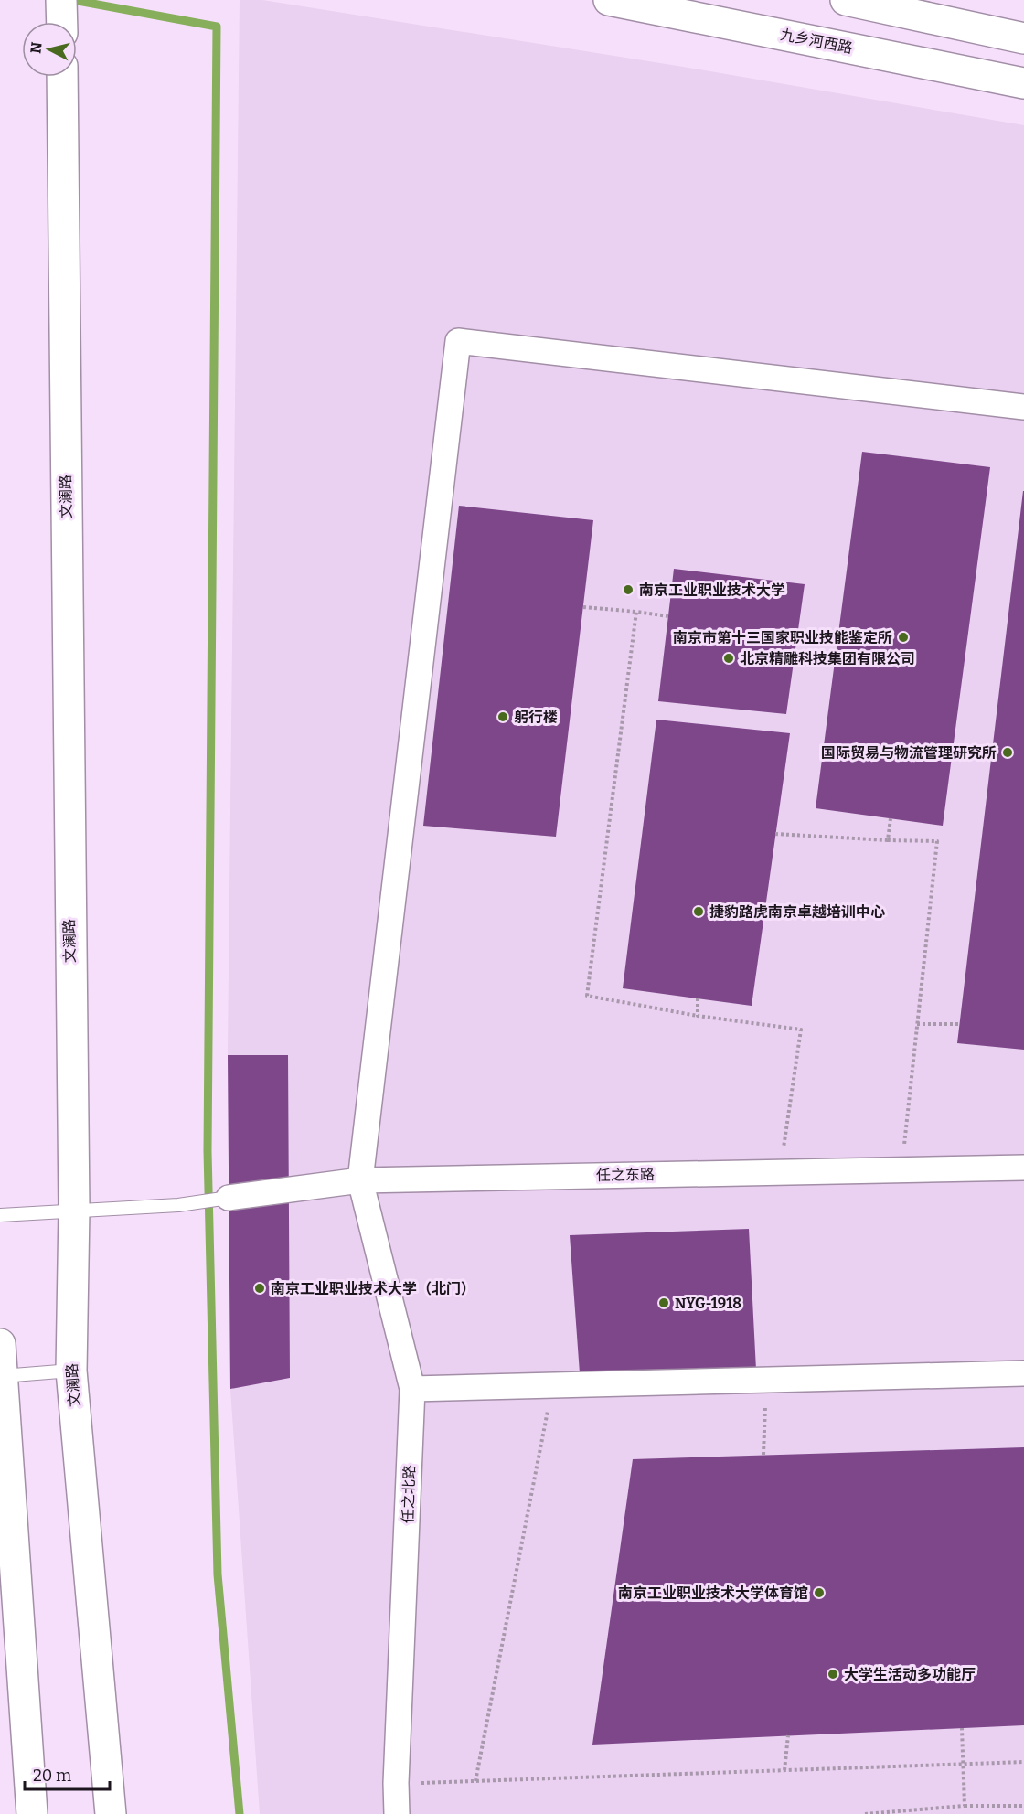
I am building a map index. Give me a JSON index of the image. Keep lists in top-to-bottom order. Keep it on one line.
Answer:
{"streets":{"main road":["九乡河西路","文澜路"],"street":["任之东路","任之北路"]},"crossings":[["任之东路","任之北路"]],"places":["南京工业职业技术大学","南京市第十三国家职业技能鉴定所","北京精雕科技集团有限公司","躬行楼","国际贸易与物流管理研究所","捷豹路虎南京卓越培训中心","南京工业职业技术大学（北门）","NYG-1918","南京工业职业技术大学体育馆","大学生活动多功能厅"],"scale_bar":"20 m","north":"left"}
